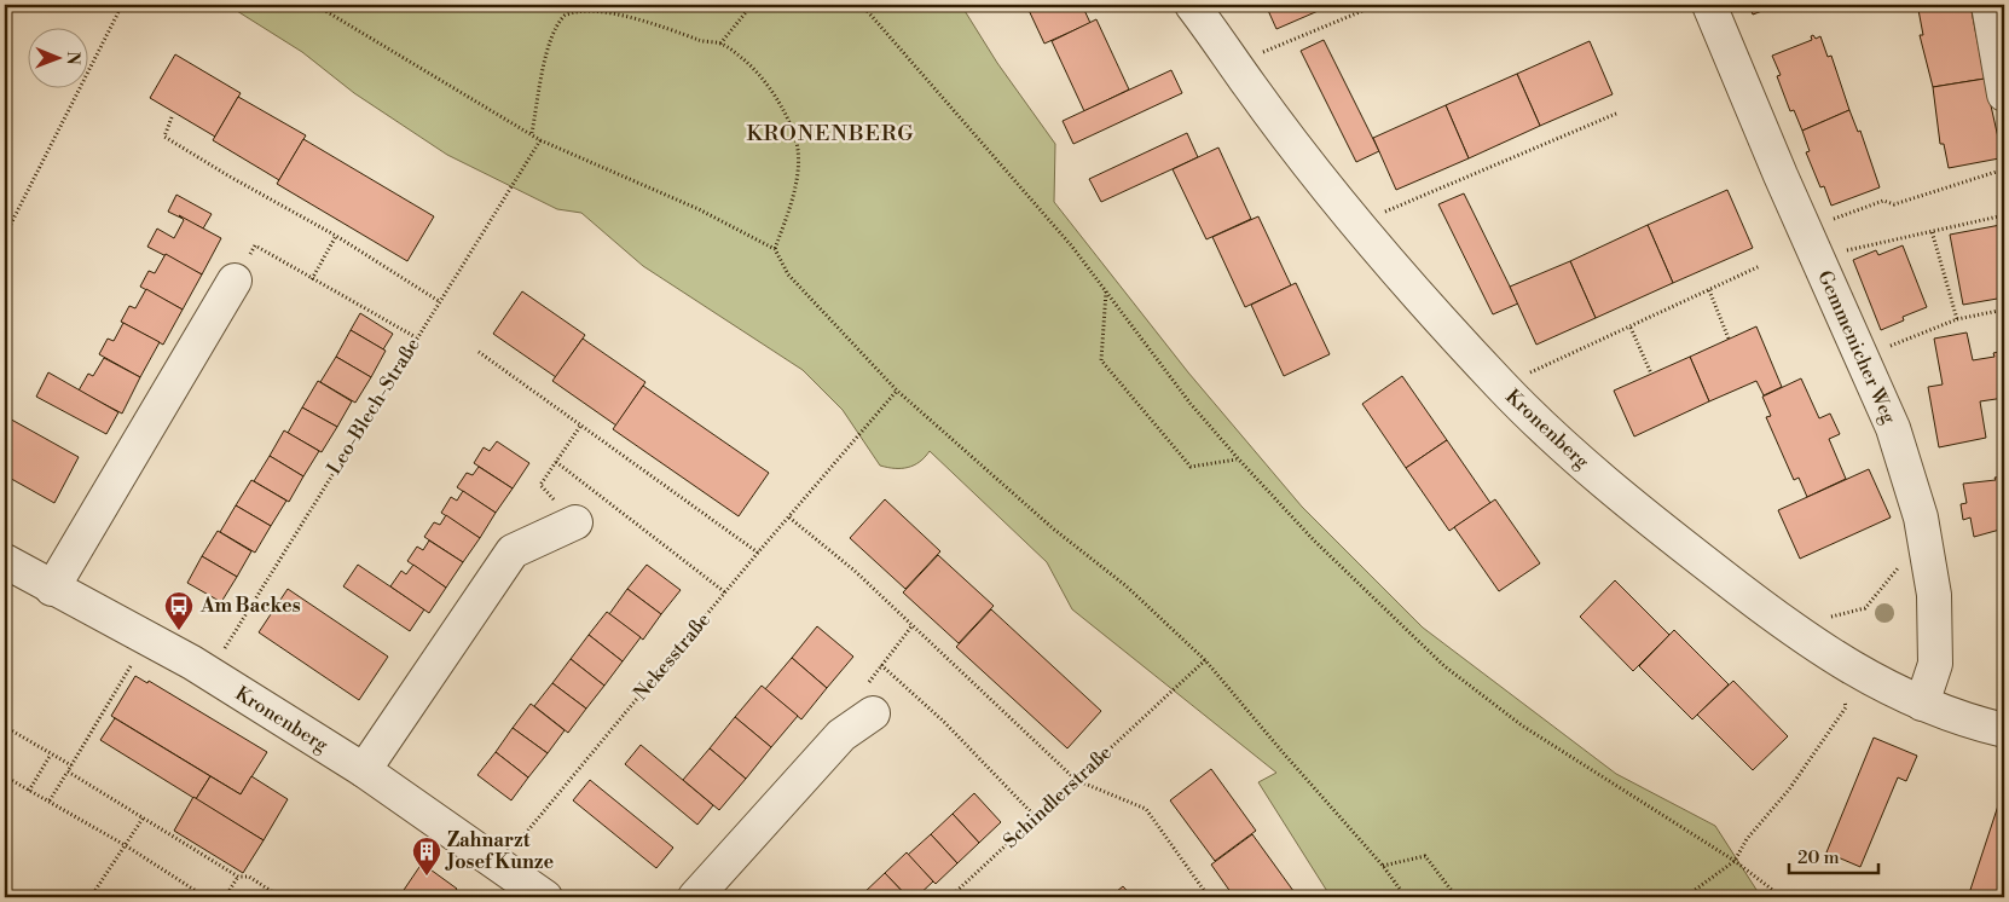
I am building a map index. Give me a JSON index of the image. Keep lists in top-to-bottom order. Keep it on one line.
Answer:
{"streets":{"street":["Gemmenicher Weg","Kronenberg"],"path":["Leo-Blech-Straße","Nekesstraße","Schindlerstraße"]},"crossings":[["Gemmenicher Weg","Kronenberg"],["Leo-Blech-Straße","Kronenberg"],["Kronenberg","Nekesstraße"]],"districts":["KRONENBERG"],"places":{"bus stop":["Am Backes"],"building":["Zahnarzt Josef Kunze"]},"scale_bar":"20 m","north":"right"}
